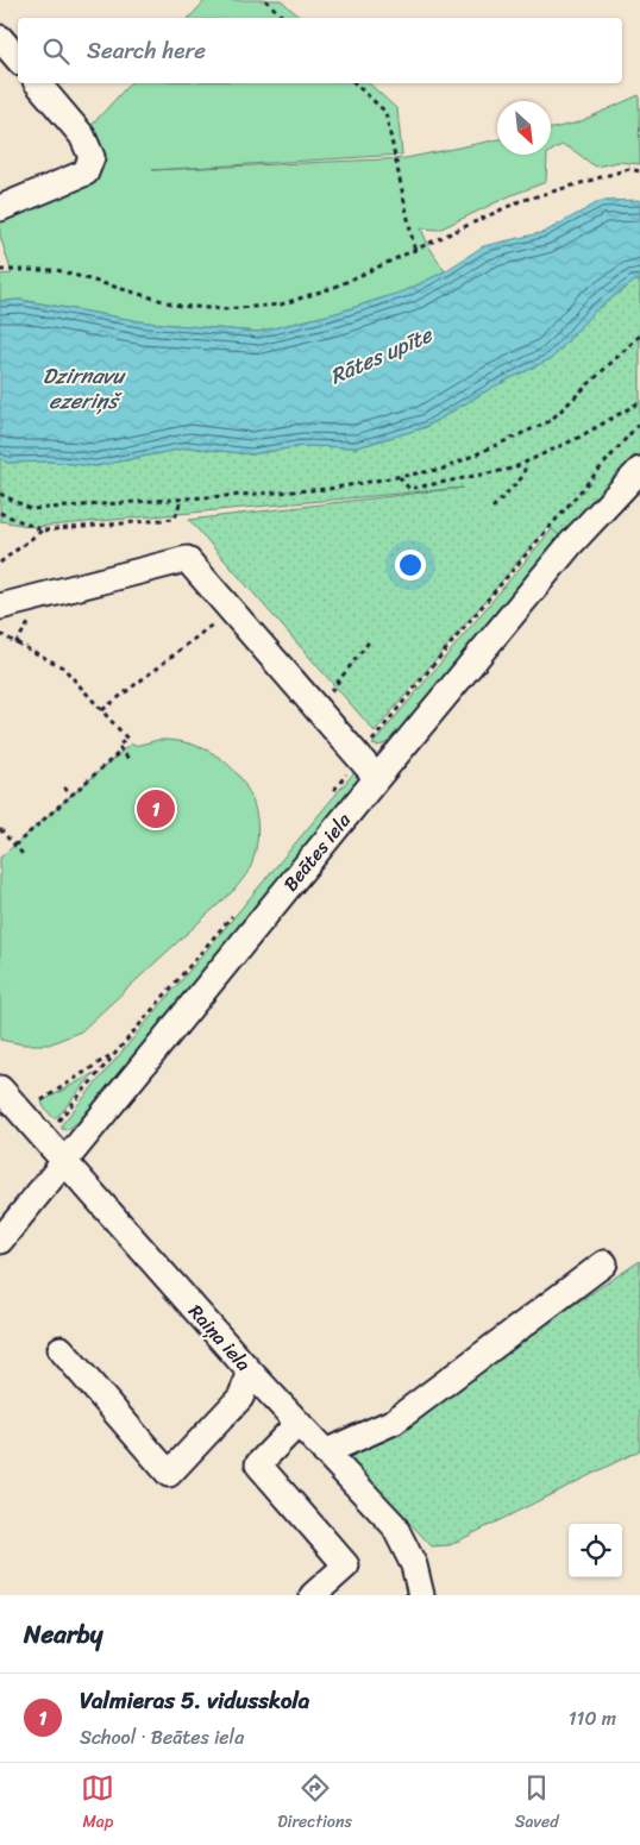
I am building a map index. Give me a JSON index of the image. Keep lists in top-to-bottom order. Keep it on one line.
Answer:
{"streets":{"street":["Beātes iela","Raiņa iela"]},"crossings":[["Beātes iela","Raiņa iela"]],"water":["Rātes upīte","Dzirnavu ezeriņš"],"north":"bottom right","page":{"search":"Search here","pins":"1","heading":"Nearby","list":[{"mark":"1","name":"Valmieras 5. vidusskola","note":"School · Beātes iela","value":"110 m"}],"nav":["Map","Directions","Saved"]}}
